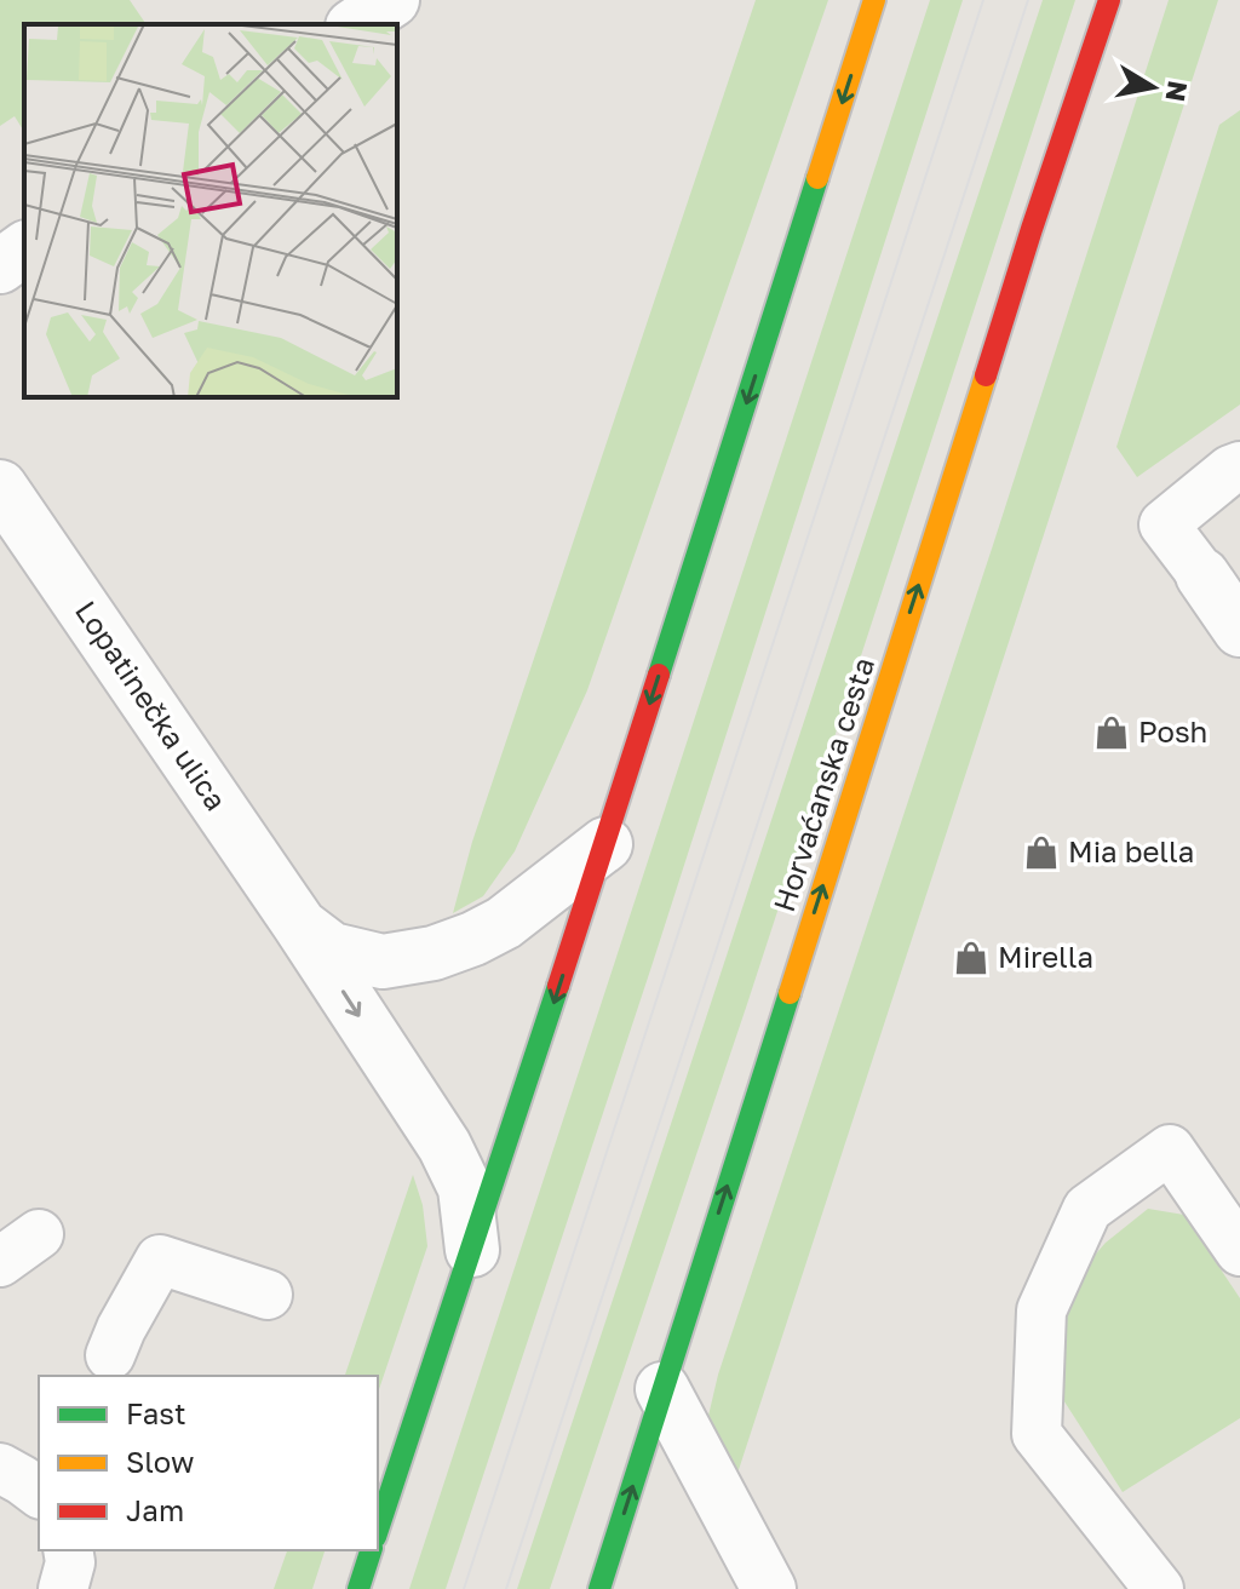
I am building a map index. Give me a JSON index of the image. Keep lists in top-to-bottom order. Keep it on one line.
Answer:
{"streets":{"street":["Lopatinečka ulica","Horvaćanska cesta"]},"one_way":["Horvaćanska cesta"],"places":{"shop":["Posh","Mia bella","Mirella"]},"legend":["Fast","Slow","Jam"],"north":"right"}
